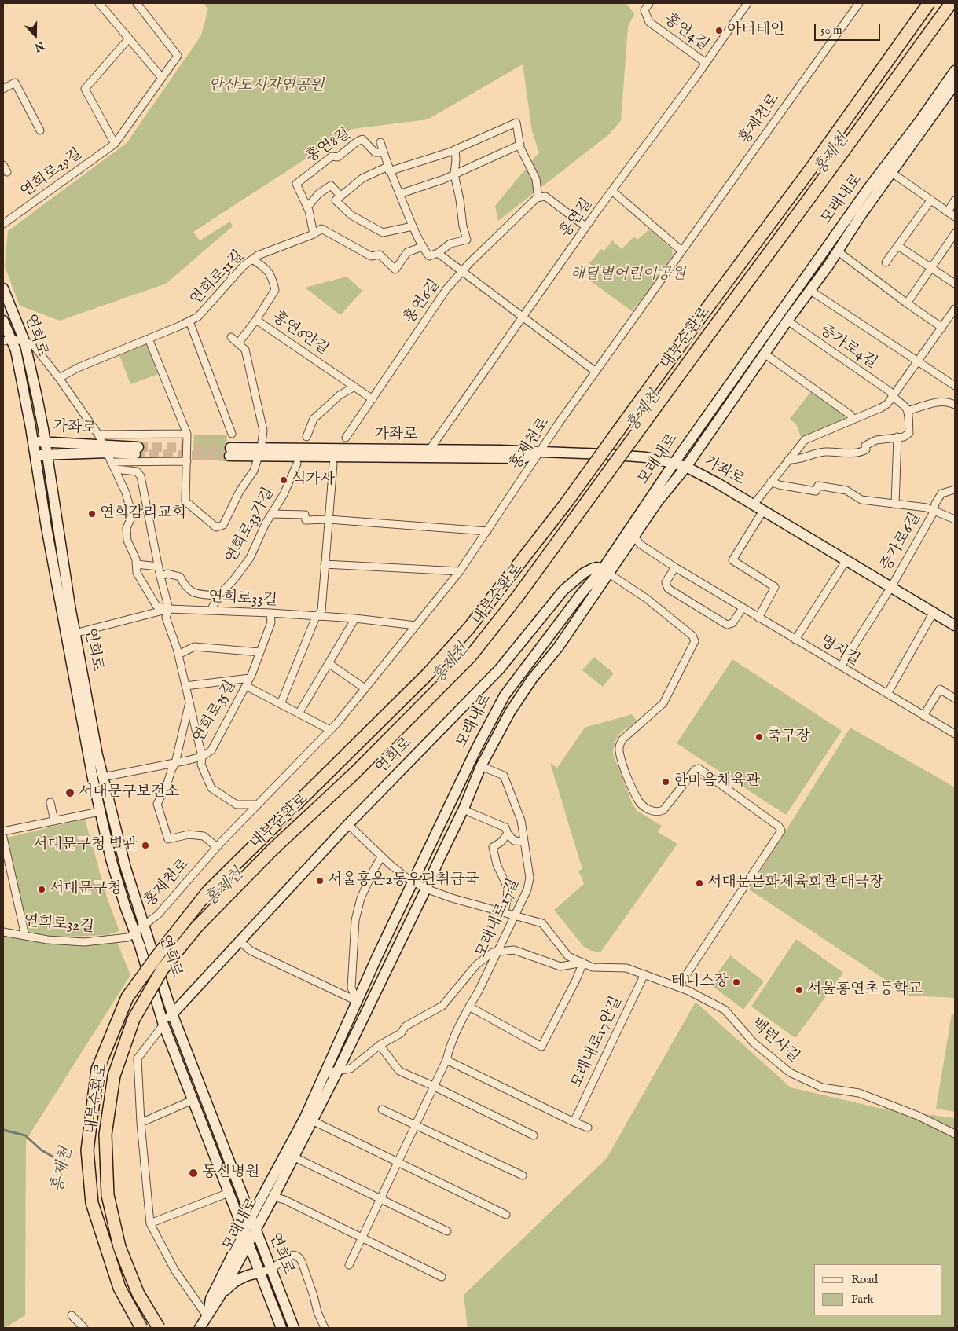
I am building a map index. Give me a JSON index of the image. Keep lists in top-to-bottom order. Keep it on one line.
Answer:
{"streets":{"highway":["내부순환로"],"main road":["모래내로","연희로","가좌로"],"street":["홍연4길","홍제천로","홍연8길","연희로29길","홍연길","연희로31길","홍연6길","홍연6안길","증가로4길","연희로33가길","증가로6길","연희로33길","명지길","연희로35길","모래내로17길","연희로32길","백련사길","모래내로17안길"]},"crossings":[["홍연4길","홍연길"],["홍제천로","연희로"],["홍제천로","가좌로"],["홍제천로","연희로33길"],["홍제천로","연희로35길"],["홍제천로","연희로32길"],["모래내로","연희로"],["모래내로","증가로4길"],["모래내로","가좌로"],["모래내로","명지길"],["모래내로","모래내로17길"],["모래내로","백련사길"],["홍연길","가좌로"],["연희로31길","홍연6안길"],["홍연6길","홍연6안길"],["연희로","가좌로"],["연희로","연희로33길"],["연희로","연희로35길"],["연희로","연희로32길"],["가좌로","증가로6길"],["가좌로","연희로33길"],["연희로33가길","연희로33길"],["연희로33길","연희로35길"],["모래내로17길","백련사길"],["백련사길","모래내로17안길"]],"water":["홍제천"],"parks":["안산도시자연공원","해달별어린이공원"],"places":["아터테인","석가사","연희감리교회","축구장","한마음체육관","서대문구보건소","서대문구청 별관","서울홍은2동우편취급국","서대문문화체육회관 대극장","서대문구청","테니스장","서울홍연초등학교","동신병원"],"legend":["Road","Park"],"scale_bar":"50 m","north":"bottom"}
